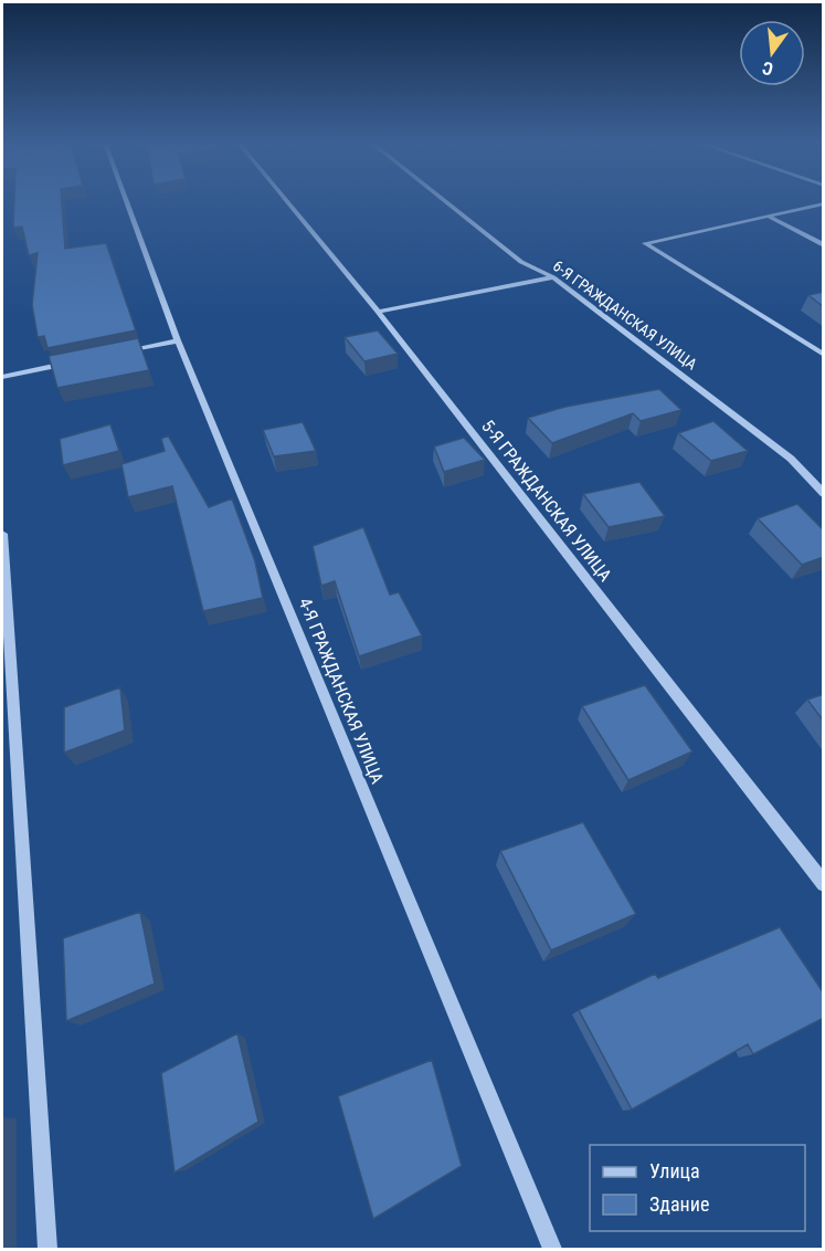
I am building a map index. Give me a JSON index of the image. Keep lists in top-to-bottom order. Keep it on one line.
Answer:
{"streets":{"street":["6-Я ГРАЖДАНСКАЯ УЛИЦА","5-Я ГРАЖДАНСКАЯ УЛИЦА","4-Я ГРАЖДАНСКАЯ УЛИЦА"]},"legend":["Улица","Здание"],"north":"bottom"}
